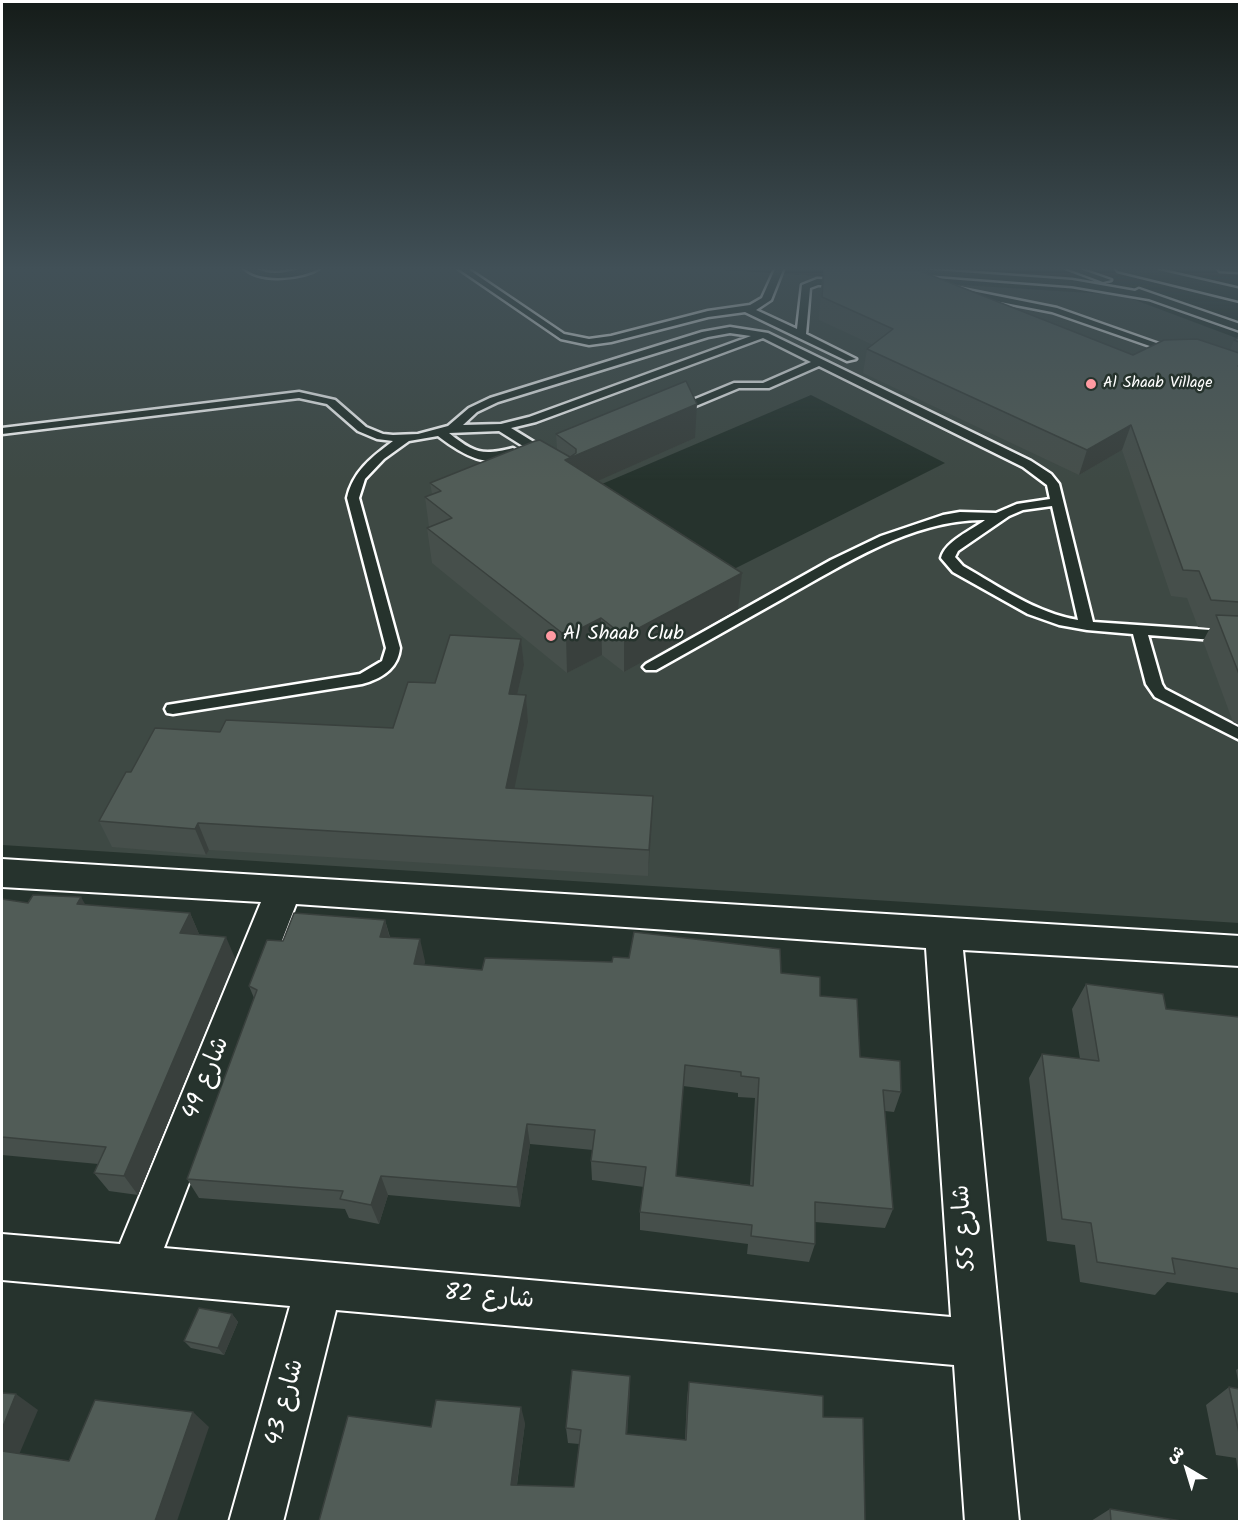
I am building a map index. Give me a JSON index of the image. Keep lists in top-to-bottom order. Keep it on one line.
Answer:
{"streets":{"street":["شارع 49","شارع 55","شارع 82","شارع 43"]},"crossings":[["شارع 49","شارع 82"],["شارع 55","شارع 82"],["شارع 82","شارع 43"]],"places":["Al Shaab Village","Al Shaab Club"],"north":"top left"}
